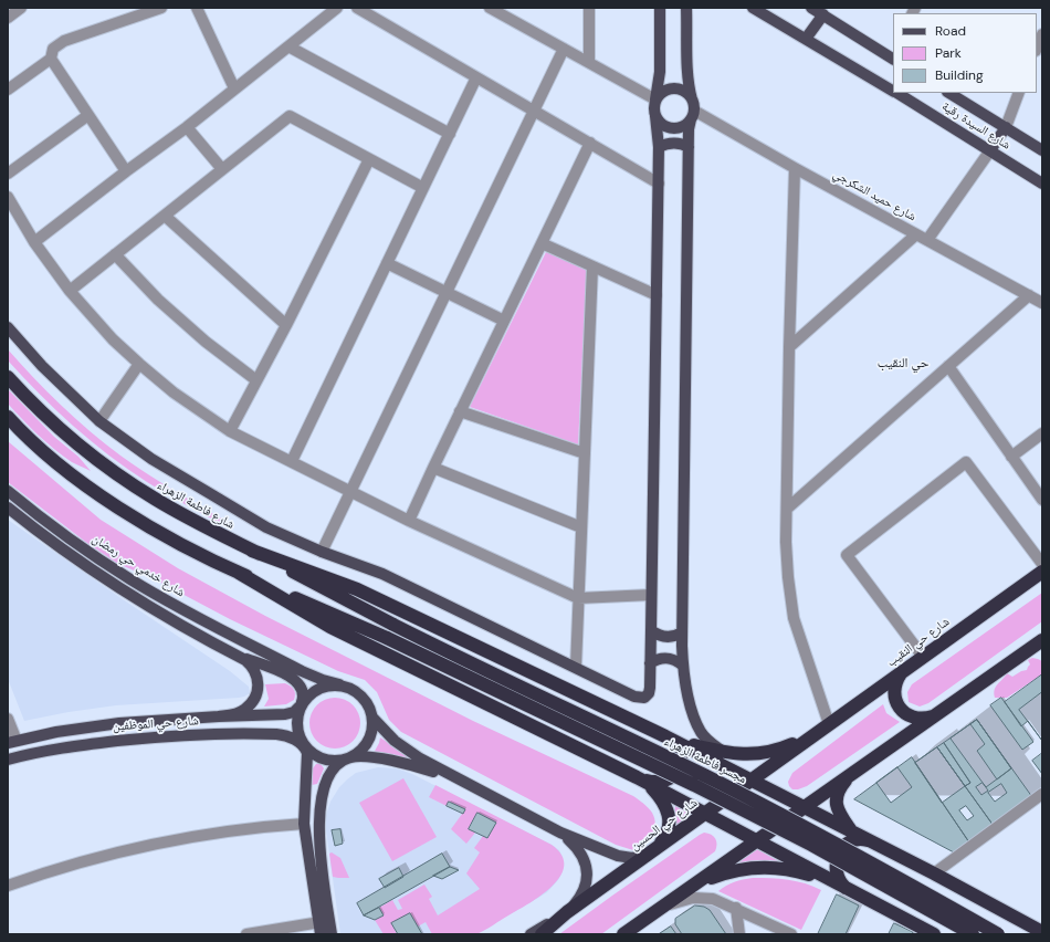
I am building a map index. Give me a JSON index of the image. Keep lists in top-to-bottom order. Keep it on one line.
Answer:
{"streets":{"highway":["شارع فاطمة الزهراء","شارع حي النقيب","مجسر فاطمة الزهراء","شارع حي الحسين"],"main road":["شارع السيدة رقية","شارع خدمي حي رمضان","شارع حي الموظفين"],"street":["شارع حميد الشكرجي"]},"crossings":[["شارع فاطمة الزهراء","مجسر فاطمة الزهراء"],["شارع خدمي حي رمضان","شارع حي الموظفين"],["شارع حي النقيب","شارع حي الحسين"]],"districts":["حي النقيب"],"legend":["Road","Park","Building"]}
